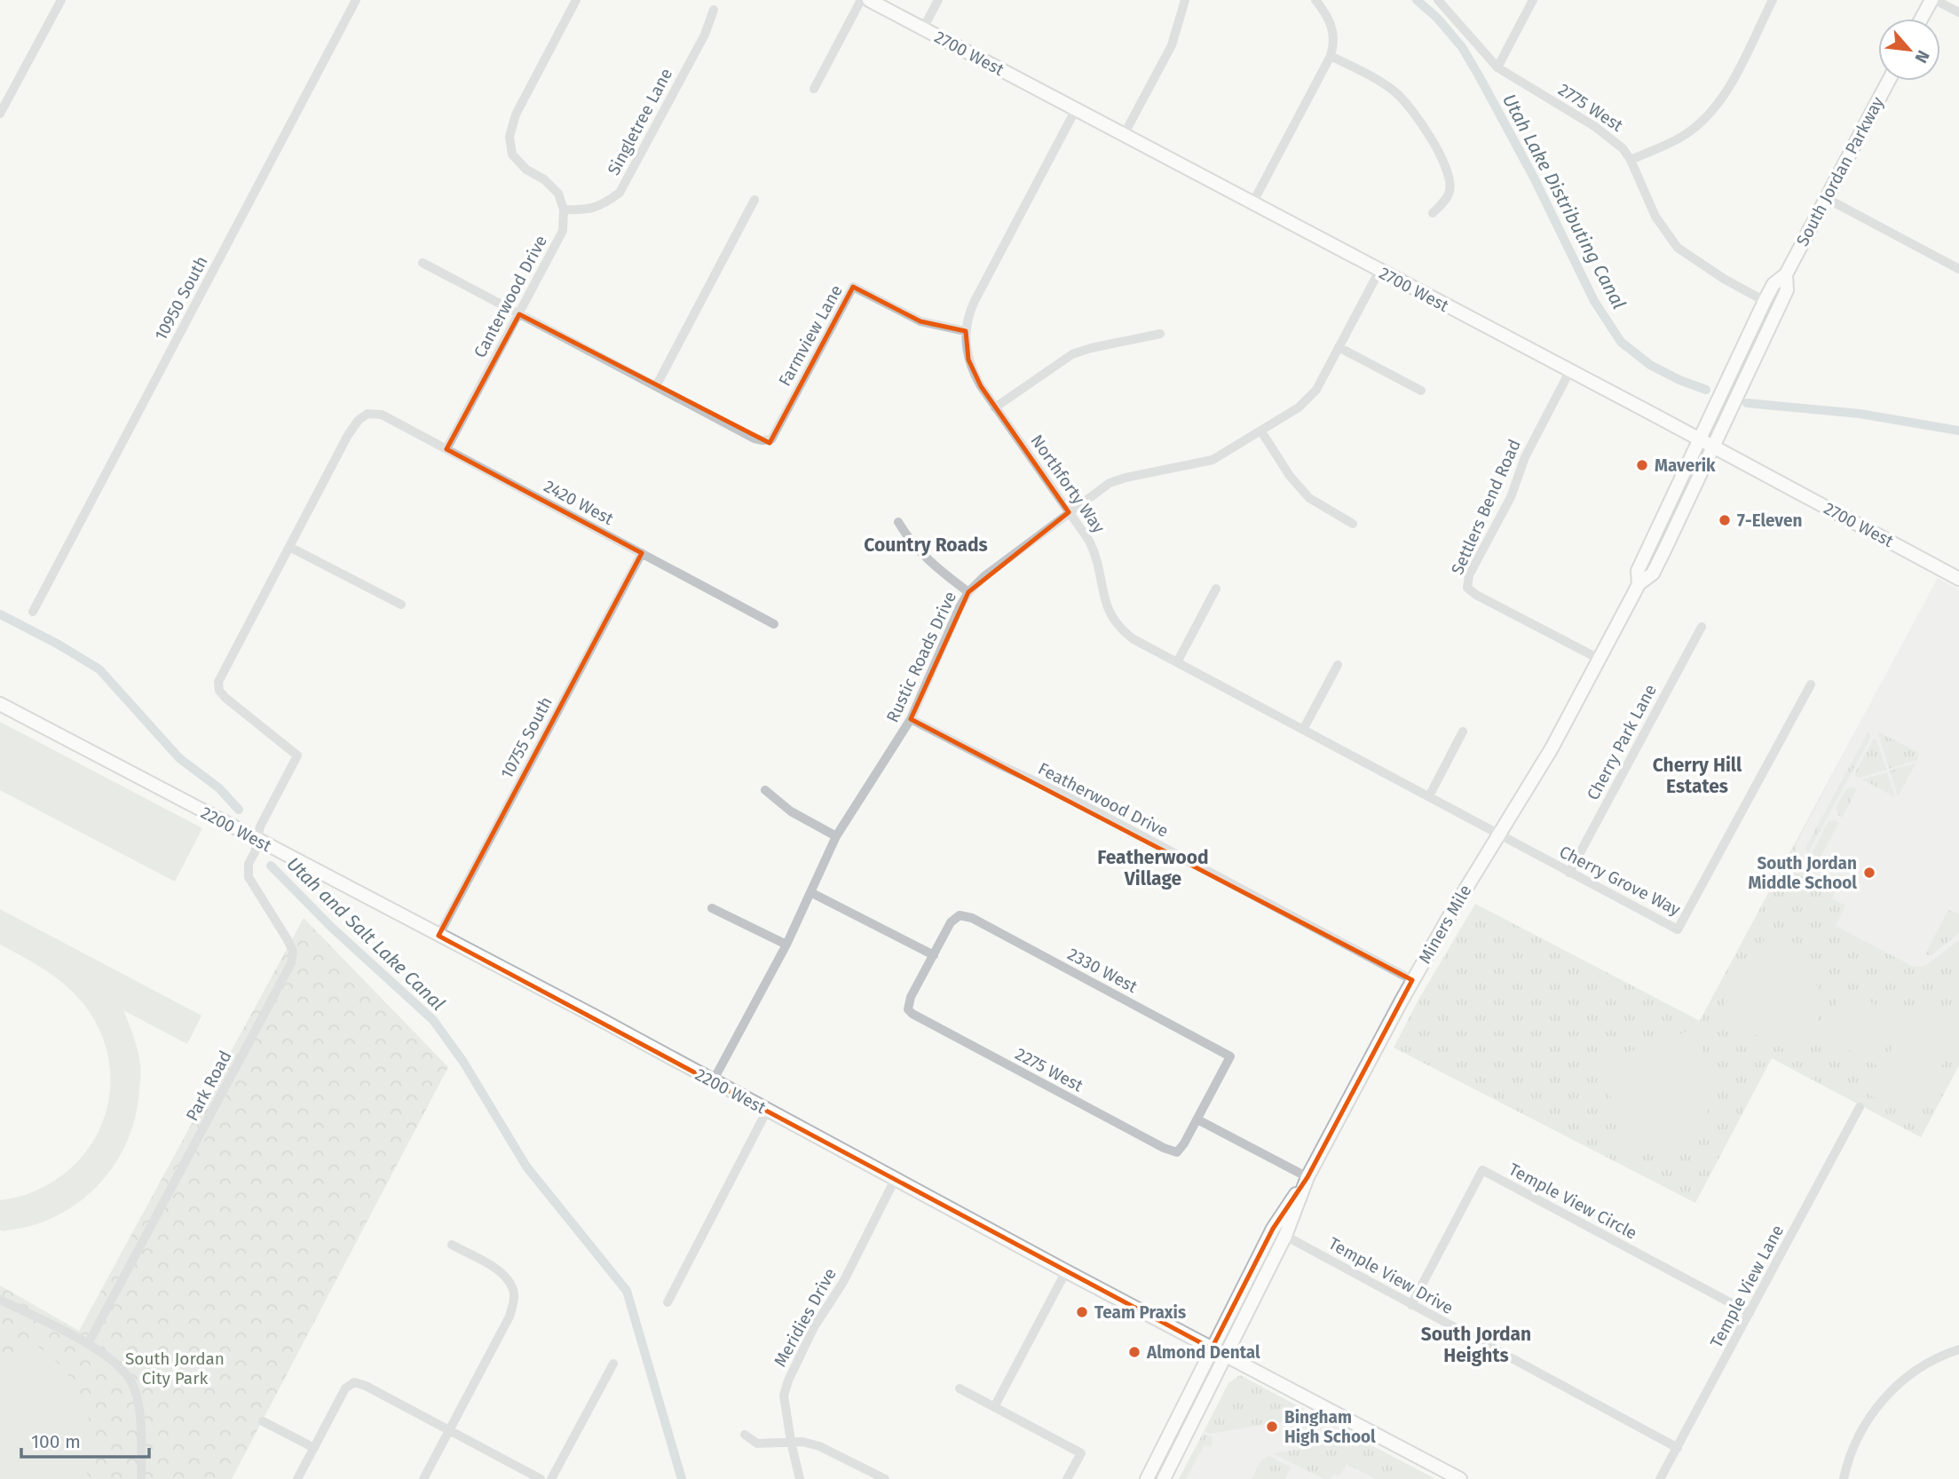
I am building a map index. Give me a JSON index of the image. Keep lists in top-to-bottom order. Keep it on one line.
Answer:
{"streets":{"main road":["2700 West","South Jordan Parkway","2200 West","Miners Mile"],"street":["2775 West","Singletree Lane","Canterwood Drive","10950 South","Farmview Lane","Northforty Way","2420 West","Settlers Bend Road","Rustic Roads Drive","10755 South","Cherry Park Lane","Featherwood Drive","Cherry Grove Way","2330 West","2275 West","Park Road","Temple View Circle","Temple View Drive","Temple View Lane","Meridies Drive"]},"crossings":[["2700 West","South Jordan Parkway"],["2700 West","Northforty Way"],["2700 West","Settlers Bend Road"],["2700 West","Rustic Roads Drive"],["2775 West","South Jordan Parkway"],["Singletree Lane","Canterwood Drive"],["South Jordan Parkway","Miners Mile"],["Canterwood Drive","2420 West"],["Farmview Lane","Northforty Way"],["Northforty Way","Rustic Roads Drive"],["Northforty Way","Cherry Grove Way"],["Northforty Way","Miners Mile"],["2420 West","10755 South"],["Settlers Bend Road","Miners Mile"],["Rustic Roads Drive","Featherwood Drive"],["Rustic Roads Drive","2200 West"],["10755 South","2200 West"],["Cherry Park Lane","Cherry Grove Way"],["Featherwood Drive","Miners Mile"],["2200 West","Miners Mile"],["2200 West","Park Road"],["2200 West","Meridies Drive"],["Cherry Grove Way","Miners Mile"],["Miners Mile","Temple View Drive"],["2330 West","2275 West"],["Temple View Circle","Temple View Drive"],["Temple View Circle","Temple View Lane"],["Temple View Drive","Temple View Lane"]],"districts":["Country Roads","Cherry Hill Estates","Featherwood Village","South Jordan Heights"],"water":["Utah Lake Distributing Canal","Utah and Salt Lake Canal"],"parks":["South Jordan City Park"],"places":["Maverik","7-Eleven","South Jordan Middle School","Team Praxis","Almond Dental","Bingham High School"],"scale_bar":"100 m","north":"bottom right"}
